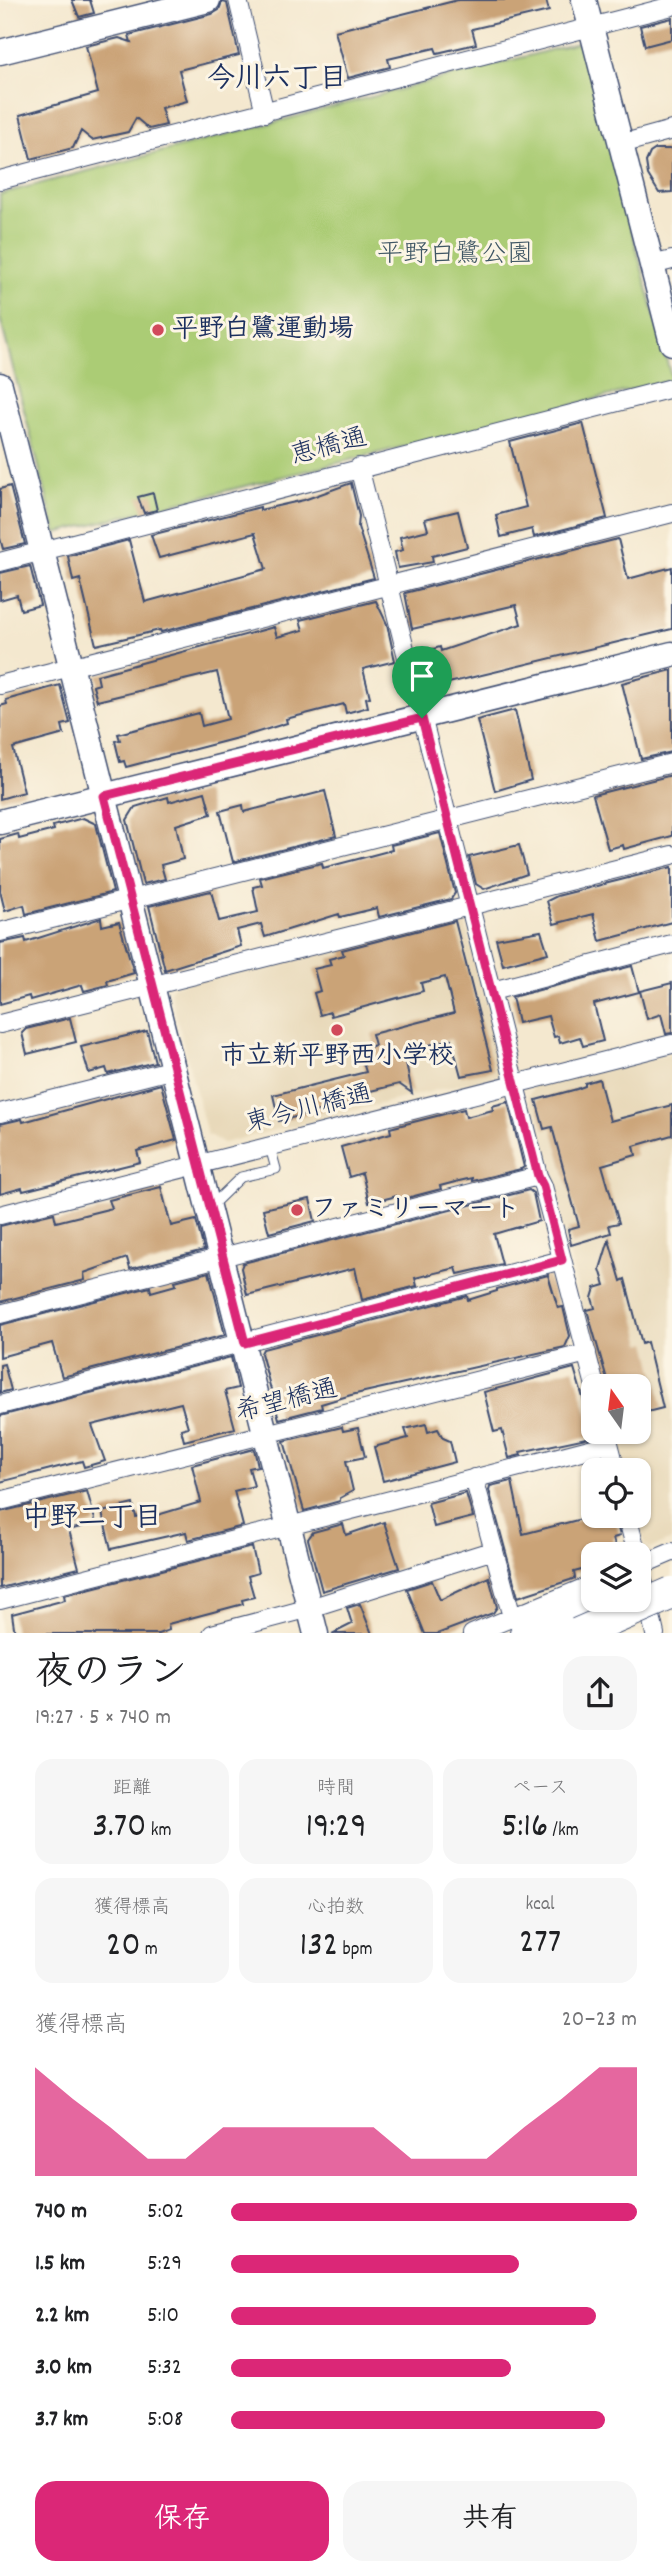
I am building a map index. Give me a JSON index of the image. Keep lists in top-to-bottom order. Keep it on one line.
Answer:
{"streets":{"street":["恵橋通","東今川橋通","希望橋通"]},"districts":["今川六丁目","中野二丁目"],"parks":["平野白鷺公園"],"places":["平野白鷺運動場","市立新平野西小学校","ファミリーマート"],"north":"top","page":{"heading":["夜のラン","19:27 · 5 × 740 m"],"stats":[["距離","3.70 km"],["時間","19:29"],["ペース","5:16 /km"],["獲得標高","20 m"],["心拍数","132 bpm"],["kcal","277"]],"chart":["獲得標高","20–23 m"],"list":[{"name":"740 m","note":"5:02"},{"name":"1.5 km","note":"5:29"},{"name":"2.2 km","note":"5:10"},{"name":"3.0 km","note":"5:32"},{"name":"3.7 km","note":"5:08"}],"buttons":["保存","共有"]}}
